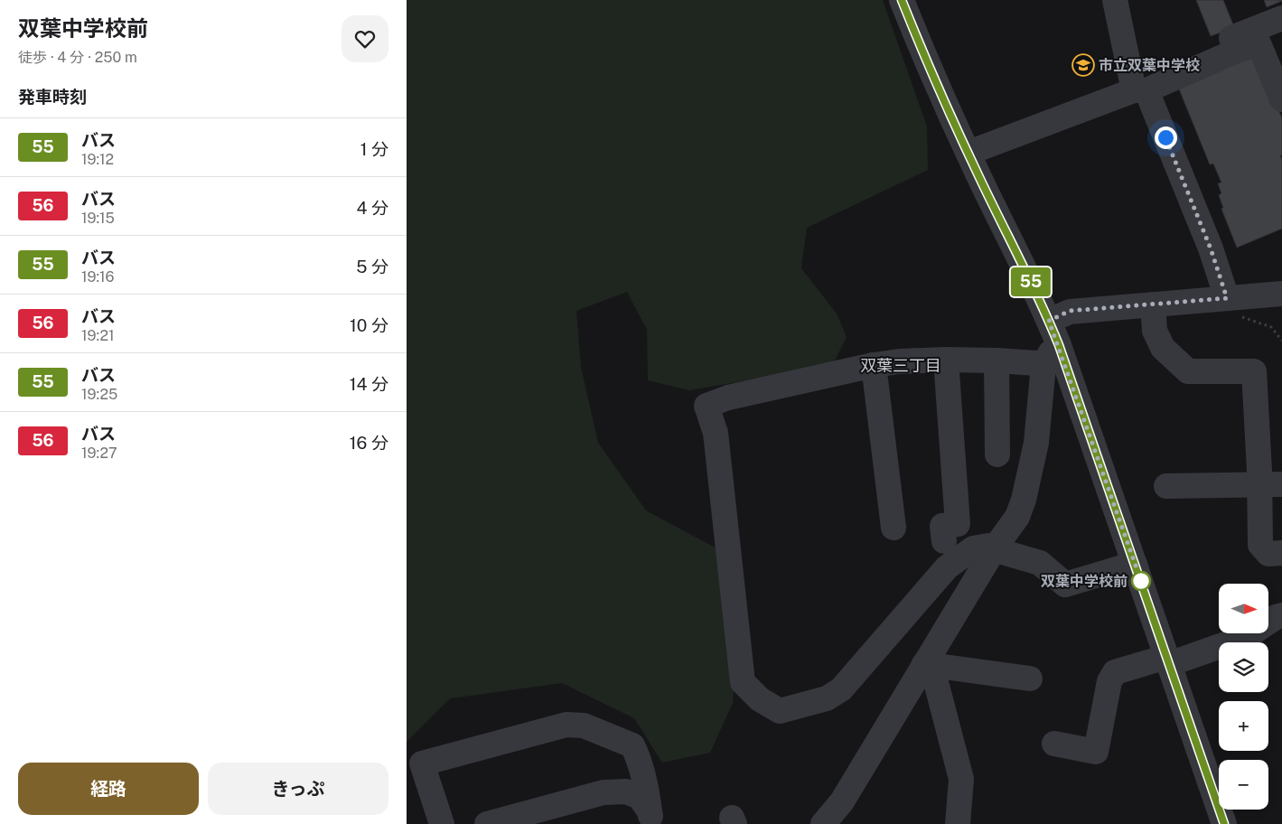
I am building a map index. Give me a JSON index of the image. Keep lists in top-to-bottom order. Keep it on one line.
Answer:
{"districts":["双葉三丁目"],"places":{"school or university":["市立双葉中学校"],"other":["双葉中学校前"]},"lines":["bus line 55"],"north":"right","page":{"heading":[["双葉中学校前","徒歩 · 4 分 · 250 m"],"発車時刻"],"on_map":"55","list":[{"mark":"55","name":"バス","note":"19:12","value":"1 分"},{"mark":"56","name":"バス","note":"19:15","value":"4 分"},{"mark":"55","name":"バス","note":"19:16","value":"5 分"},{"mark":"56","name":"バス","note":"19:21","value":"10 分"},{"mark":"55","name":"バス","note":"19:25","value":"14 分"},{"mark":"56","name":"バス","note":"19:27","value":"16 分"}],"map_buttons":["+","−"],"buttons":["経路","きっぷ"]}}
